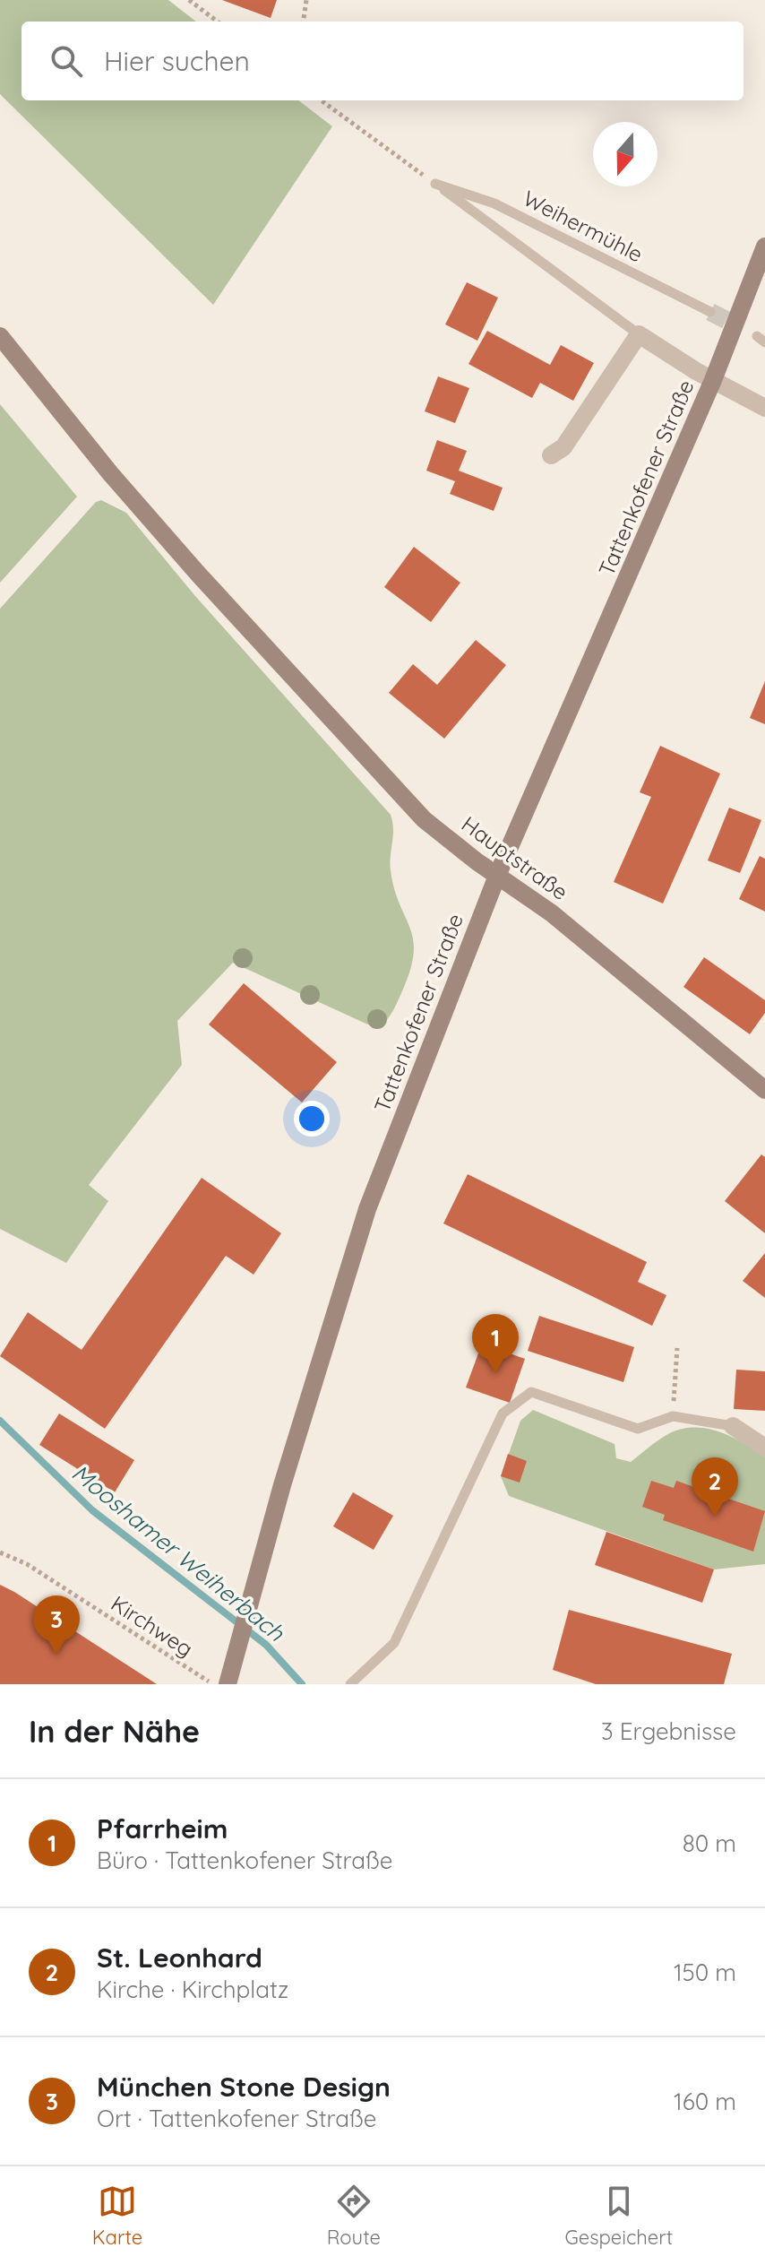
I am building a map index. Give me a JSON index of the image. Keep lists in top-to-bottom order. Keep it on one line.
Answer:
{"streets":{"main road":["Tattenkofener Straße","Hauptstraße"],"lane":["Weihermühle"],"path":["Kirchweg"]},"crossings":[["Weihermühle","Tattenkofener Straße"],["Tattenkofener Straße","Hauptstraße"]],"water":["Mooshamer Weiherbach"],"north":"bottom","page":{"search":"Hier suchen","pins":["1","2","3"],"heading":["In der Nähe","3 Ergebnisse"],"list":[{"mark":"1","name":"Pfarrheim","note":"Büro · Tattenkofener Straße","value":"80 m"},{"mark":"2","name":"St. Leonhard","note":"Kirche · Kirchplatz","value":"150 m"},{"mark":"3","name":"München Stone Design","note":"Ort · Tattenkofener Straße","value":"160 m"}],"nav":["Karte","Route","Gespeichert"]}}
